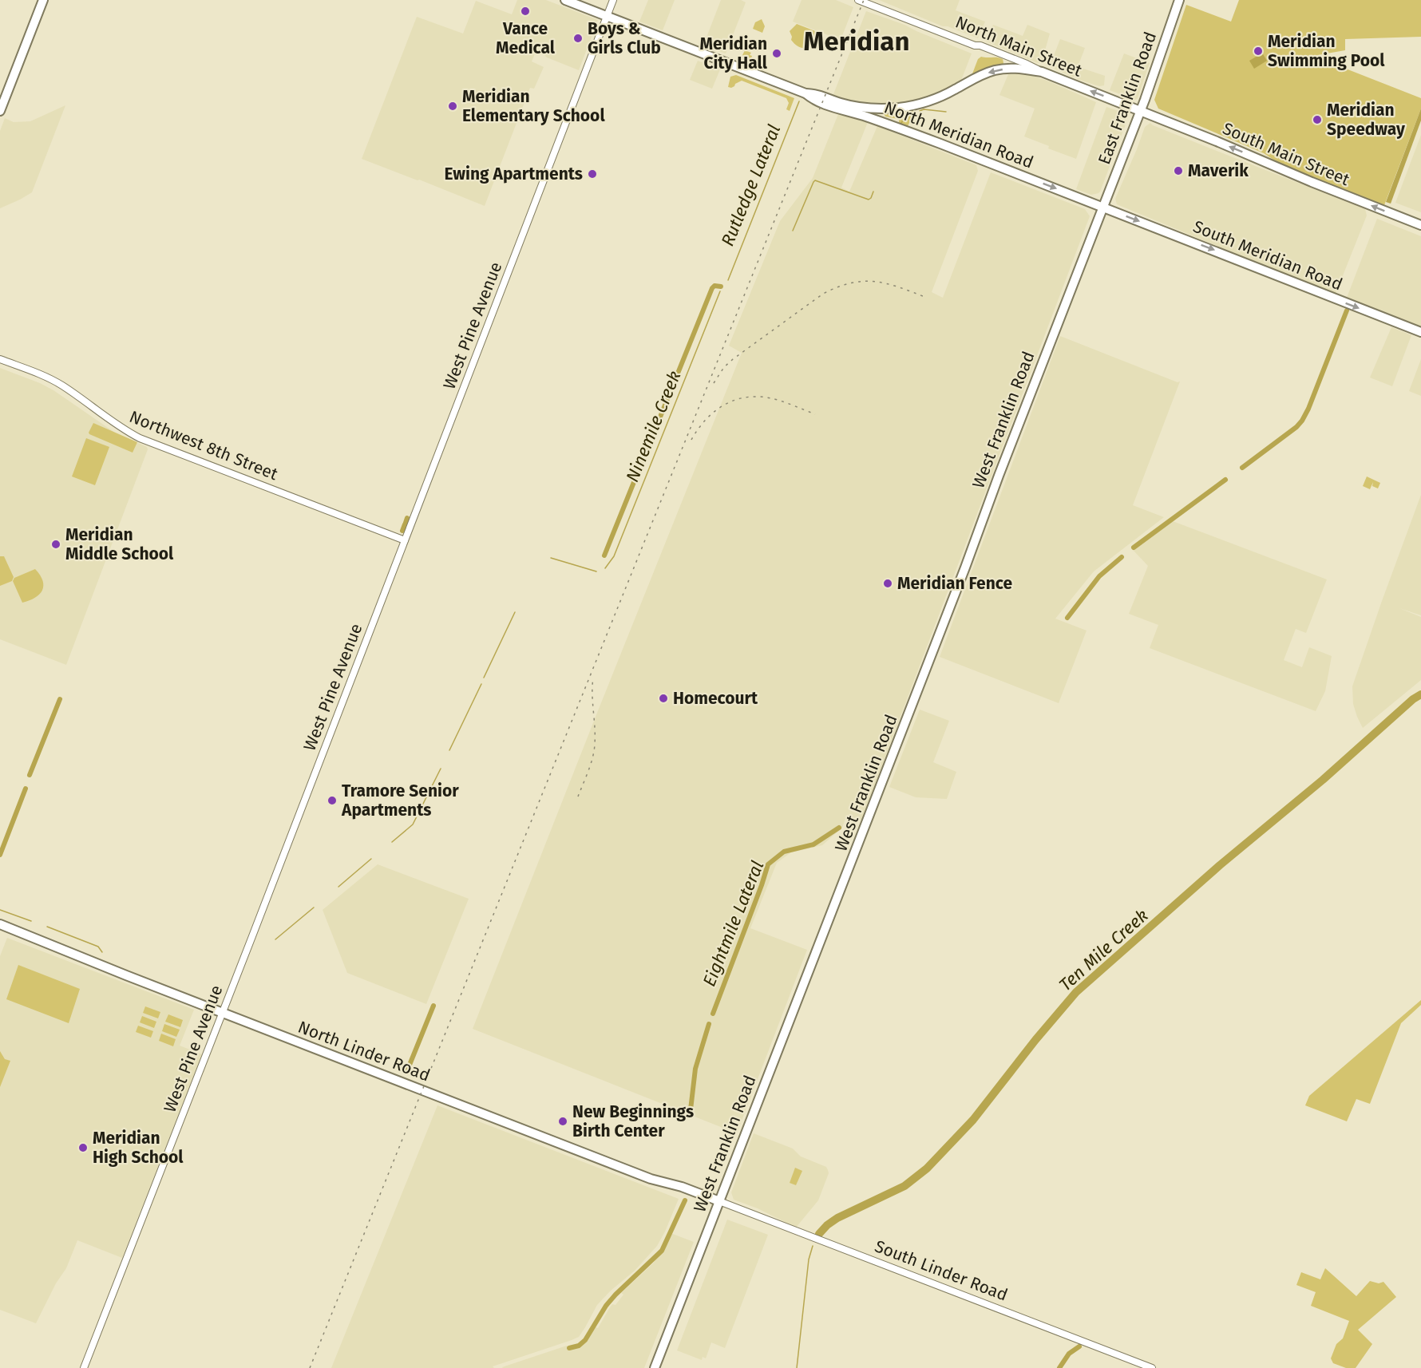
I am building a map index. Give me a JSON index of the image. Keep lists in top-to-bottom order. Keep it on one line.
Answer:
{"streets":{"main road":["North Main Street","East Franklin Road","North Meridian Road","South Main Street","South Meridian Road","West Franklin Road","North Linder Road"],"street":["West Pine Avenue","Northwest 8th Street","South Linder Road"]},"crossings":[["North Main Street","East Franklin Road"],["North Main Street","North Meridian Road"],["North Main Street","South Main Street"],["East Franklin Road","North Meridian Road"],["East Franklin Road","South Main Street"],["East Franklin Road","South Meridian Road"],["East Franklin Road","West Franklin Road"],["North Meridian Road","South Meridian Road"],["North Meridian Road","West Pine Avenue"],["North Meridian Road","West Franklin Road"],["South Meridian Road","West Franklin Road"],["West Pine Avenue","Northwest 8th Street"],["West Pine Avenue","North Linder Road"],["West Franklin Road","North Linder Road"],["West Franklin Road","South Linder Road"],["North Linder Road","South Linder Road"]],"one_way":["South Main Street","South Meridian Road"],"districts":["Meridian"],"water":["Rutledge Lateral","Ninemile Creek","Eightmile Lateral","Ten Mile Creek"],"places":["Vance Medical","Boys & Girls Club","Meridian Swimming Pool","Meridian City Hall","Meridian Elementary School","Meridian Speedway","Maverik","Ewing Apartments","Meridian Middle School","Meridian Fence","Homecourt","Tramore Senior Apartments","New Beginnings Birth Center","Meridian High School"]}
